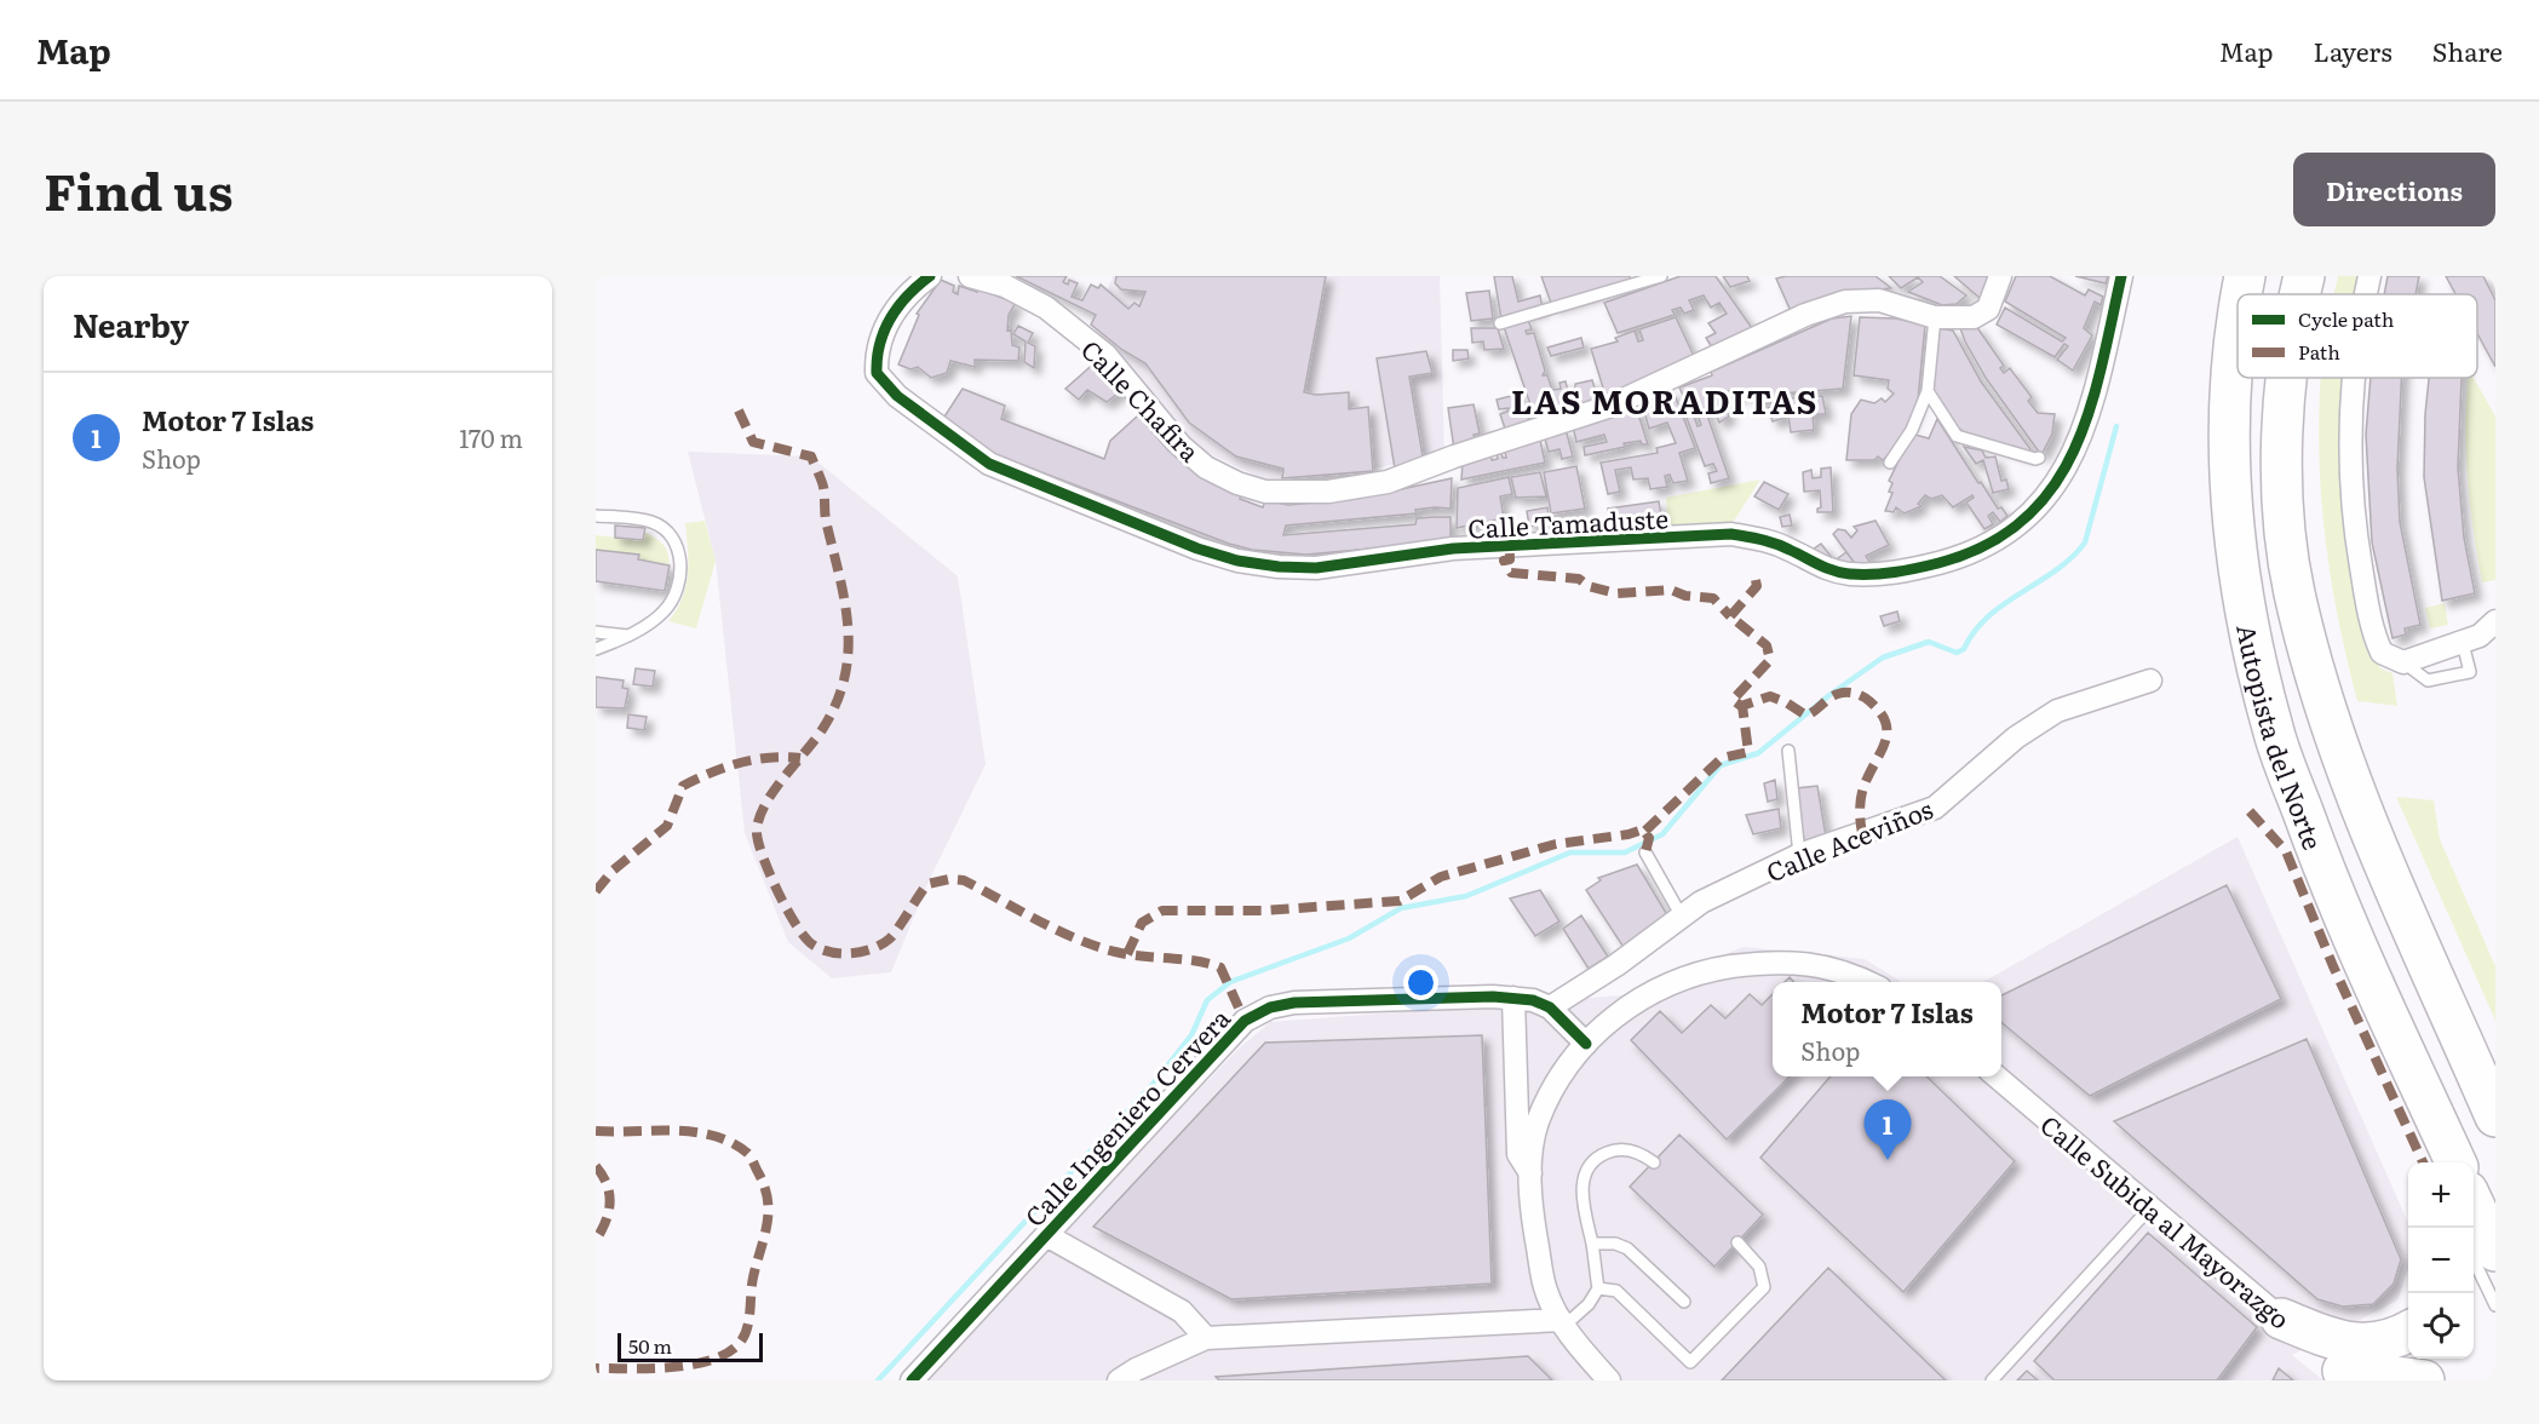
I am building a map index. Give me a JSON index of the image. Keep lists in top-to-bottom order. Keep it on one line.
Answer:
{"streets":{"highway":["Autopista del Norte"],"street":["Calle Chafira","Calle Tamaduste","Calle Aceviños","Calle Ingeniero Cervera","Calle Subida al Mayorazgo"]},"crossings":[["Calle Aceviños","Calle Ingeniero Cervera"]],"districts":["LAS MORADITAS"],"legend":["Cycle path","Path"],"scale_bar":"50 m","page":{"header":"Map","nav":["Map","Layers","Share"],"title":"Find us","buttons":"Directions","heading":"Nearby","list":[{"mark":"1","name":"Motor 7 Islas","note":"Shop","value":"170 m"}],"popup":["Motor 7 Islas","Shop"],"pins":"1","map_buttons":["+","−"],"scale":"50 m"}}
